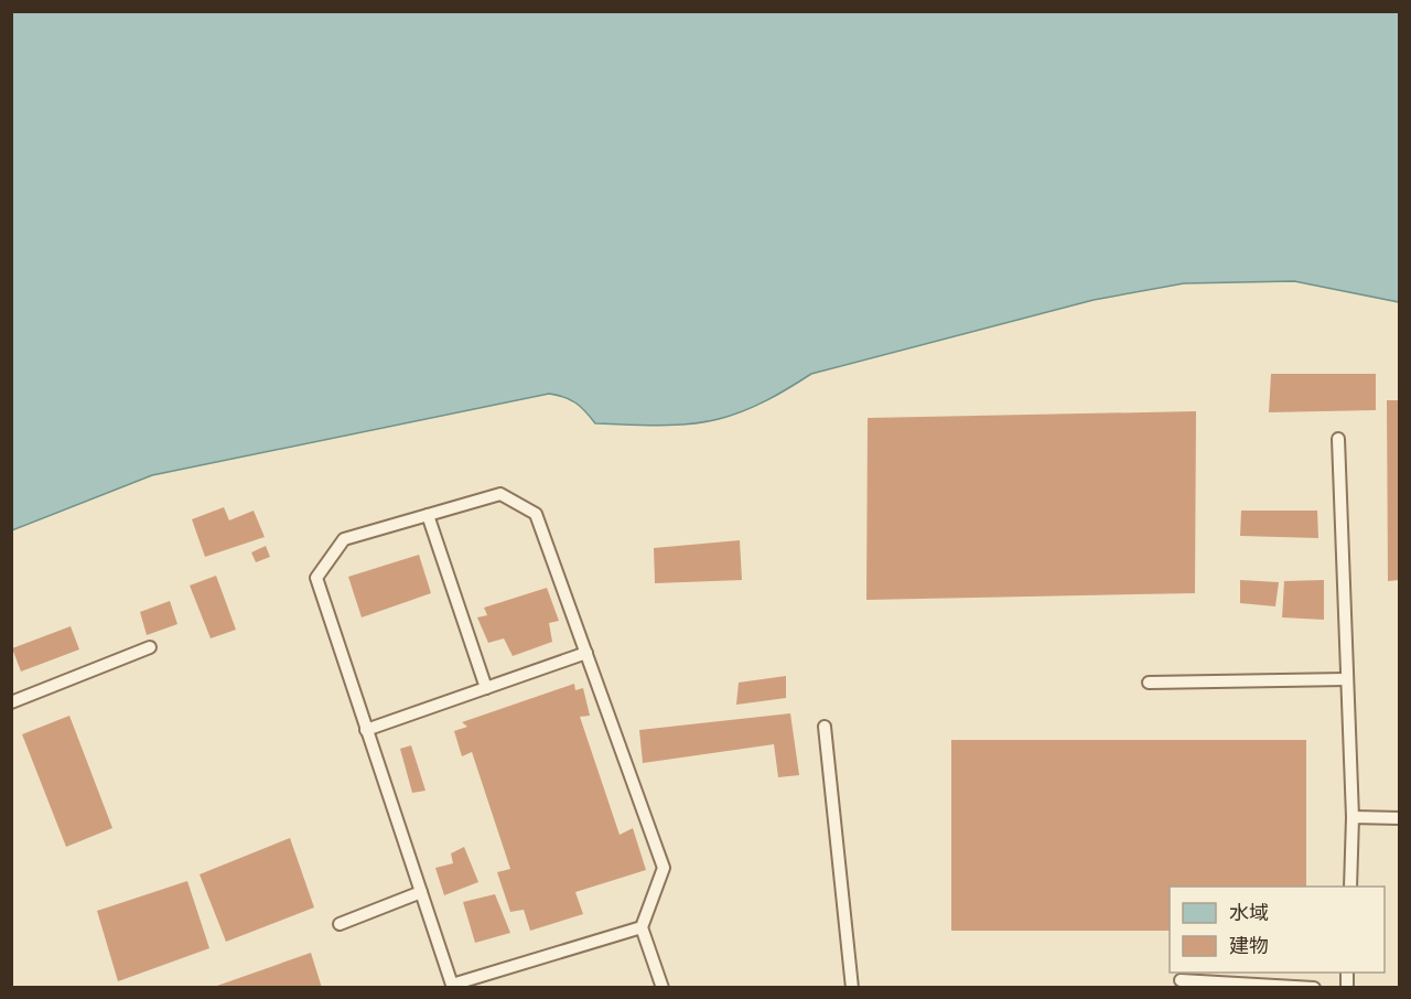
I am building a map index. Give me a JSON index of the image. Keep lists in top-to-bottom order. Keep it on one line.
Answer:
{"legend":["水域","建物"]}
